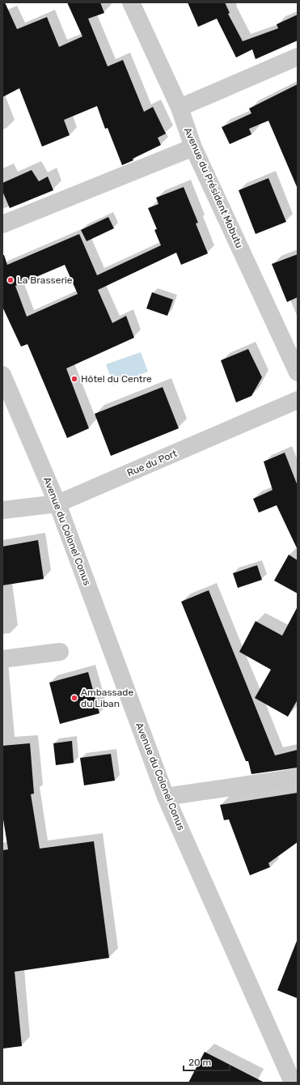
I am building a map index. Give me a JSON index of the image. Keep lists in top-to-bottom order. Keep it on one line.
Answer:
{"streets":{"street":["Avenue du Président Mobutu","Rue du Port","Avenue du Colonel Conus"]},"crossings":[["Rue du Port","Avenue du Colonel Conus"]],"places":["La Brasserie","Hôtel du Centre","Ambassade du Liban"],"scale_bar":"20 m"}
